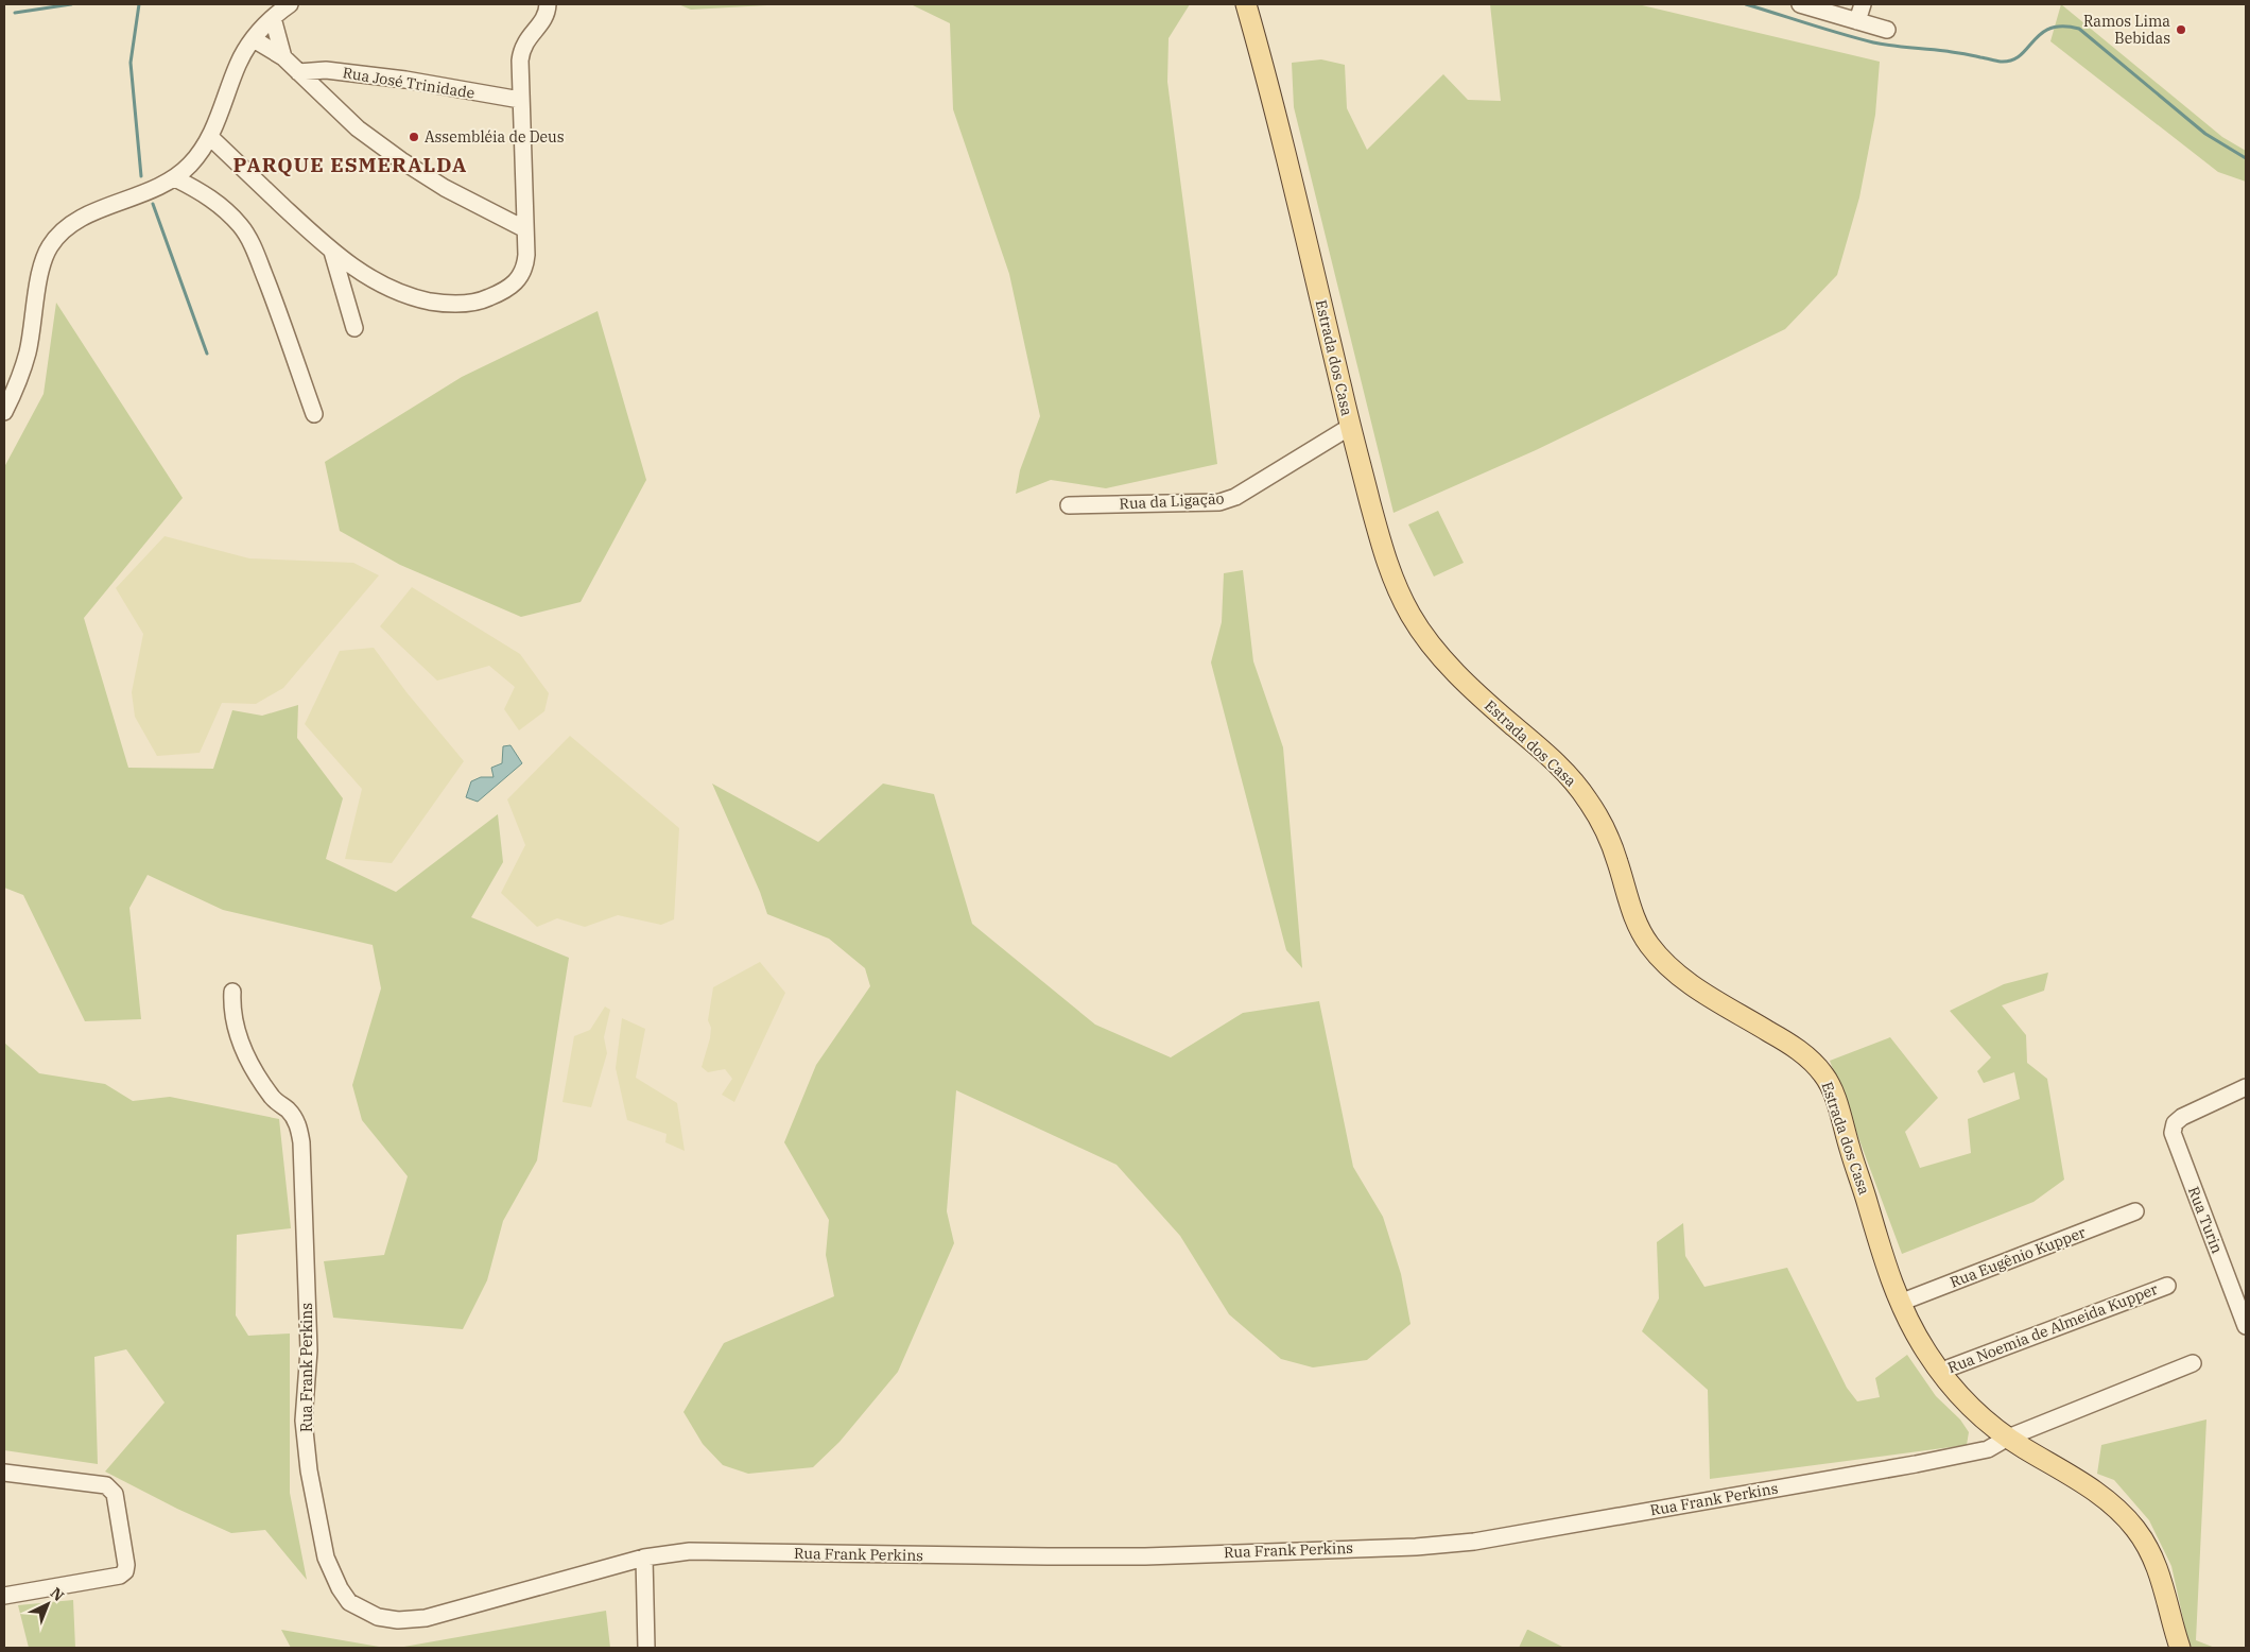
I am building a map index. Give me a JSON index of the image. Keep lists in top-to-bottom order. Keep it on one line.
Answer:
{"streets":{"main road":["Estrada dos Casa"],"street":["Rua José Trinidade","Rua da Ligação","Rua Turin","Rua Eugênio Kupper","Rua Noemia de Almeida Kupper","Rua Frank Perkins"]},"crossings":[["Estrada dos Casa","Rua da Ligação"],["Estrada dos Casa","Rua Eugênio Kupper"],["Estrada dos Casa","Rua Noemia de Almeida Kupper"],["Estrada dos Casa","Rua Frank Perkins"]],"districts":["PARQUE ESMERALDA"],"places":["Ramos Lima Bebidas","Assembléia de Deus"],"north":"top right"}
